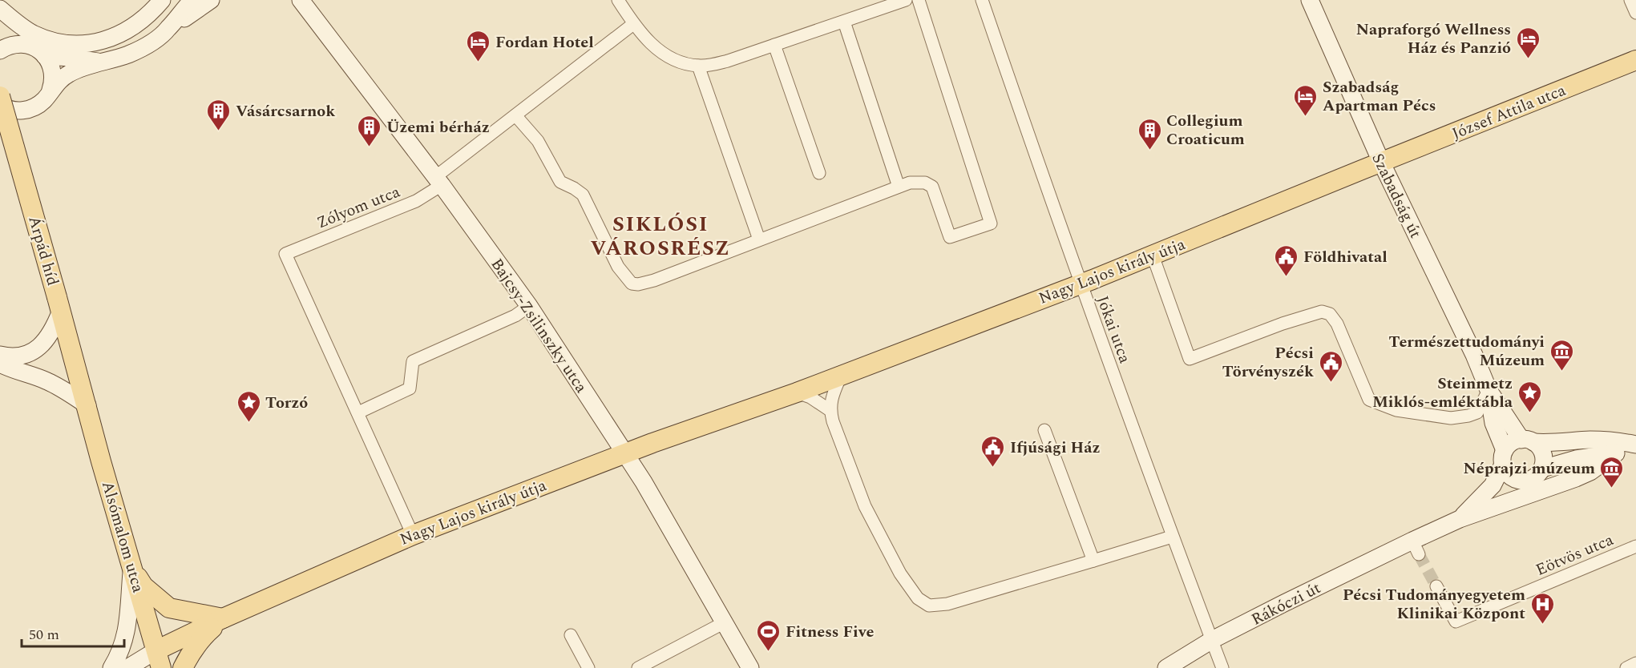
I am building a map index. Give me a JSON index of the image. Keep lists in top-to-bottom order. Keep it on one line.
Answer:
{"streets":{"main road":["József Attila utca","Árpád híd","Nagy Lajos király útja","Alsómalom utca"],"street":["Szabadság út","Zólyom utca","Bajcsy-Zsilinszky utca","Jókai utca","Eötvös utca","Rákóczi út"]},"crossings":[["József Attila utca","Szabadság út"],["József Attila utca","Nagy Lajos király útja"],["Szabadság út","Nagy Lajos király útja"],["Szabadság út","Rákóczi út"],["Zólyom utca","Bajcsy-Zsilinszky utca"],["Árpád híd","Alsómalom utca"],["Nagy Lajos király útja","Bajcsy-Zsilinszky utca"],["Nagy Lajos király útja","Jókai utca"],["Nagy Lajos király útja","Alsómalom utca"],["Jókai utca","Rákóczi út"]],"districts":["SIKLÓSI VÁROSRÉSZ"],"places":{"hotel":["Napraforgó Wellness Ház és Panzió","Fordan Hotel","Szabadság Apartman Pécs"],"building":["Vásárcsarnok","Üzemi bérház","Collegium Croaticum"],"public building":["Földhivatal","Pécsi Törvényszék","Ifjúsági Ház"],"museum":["Természettudományi Múzeum","Néprajzi múzeum"],"place":["Steinmetz Miklós-emléktábla","Torzó"],"hospital":["Pécsi Tudományegyetem Klinikai Központ"],"sports":["Fitness Five"]},"scale_bar":"50 m"}
